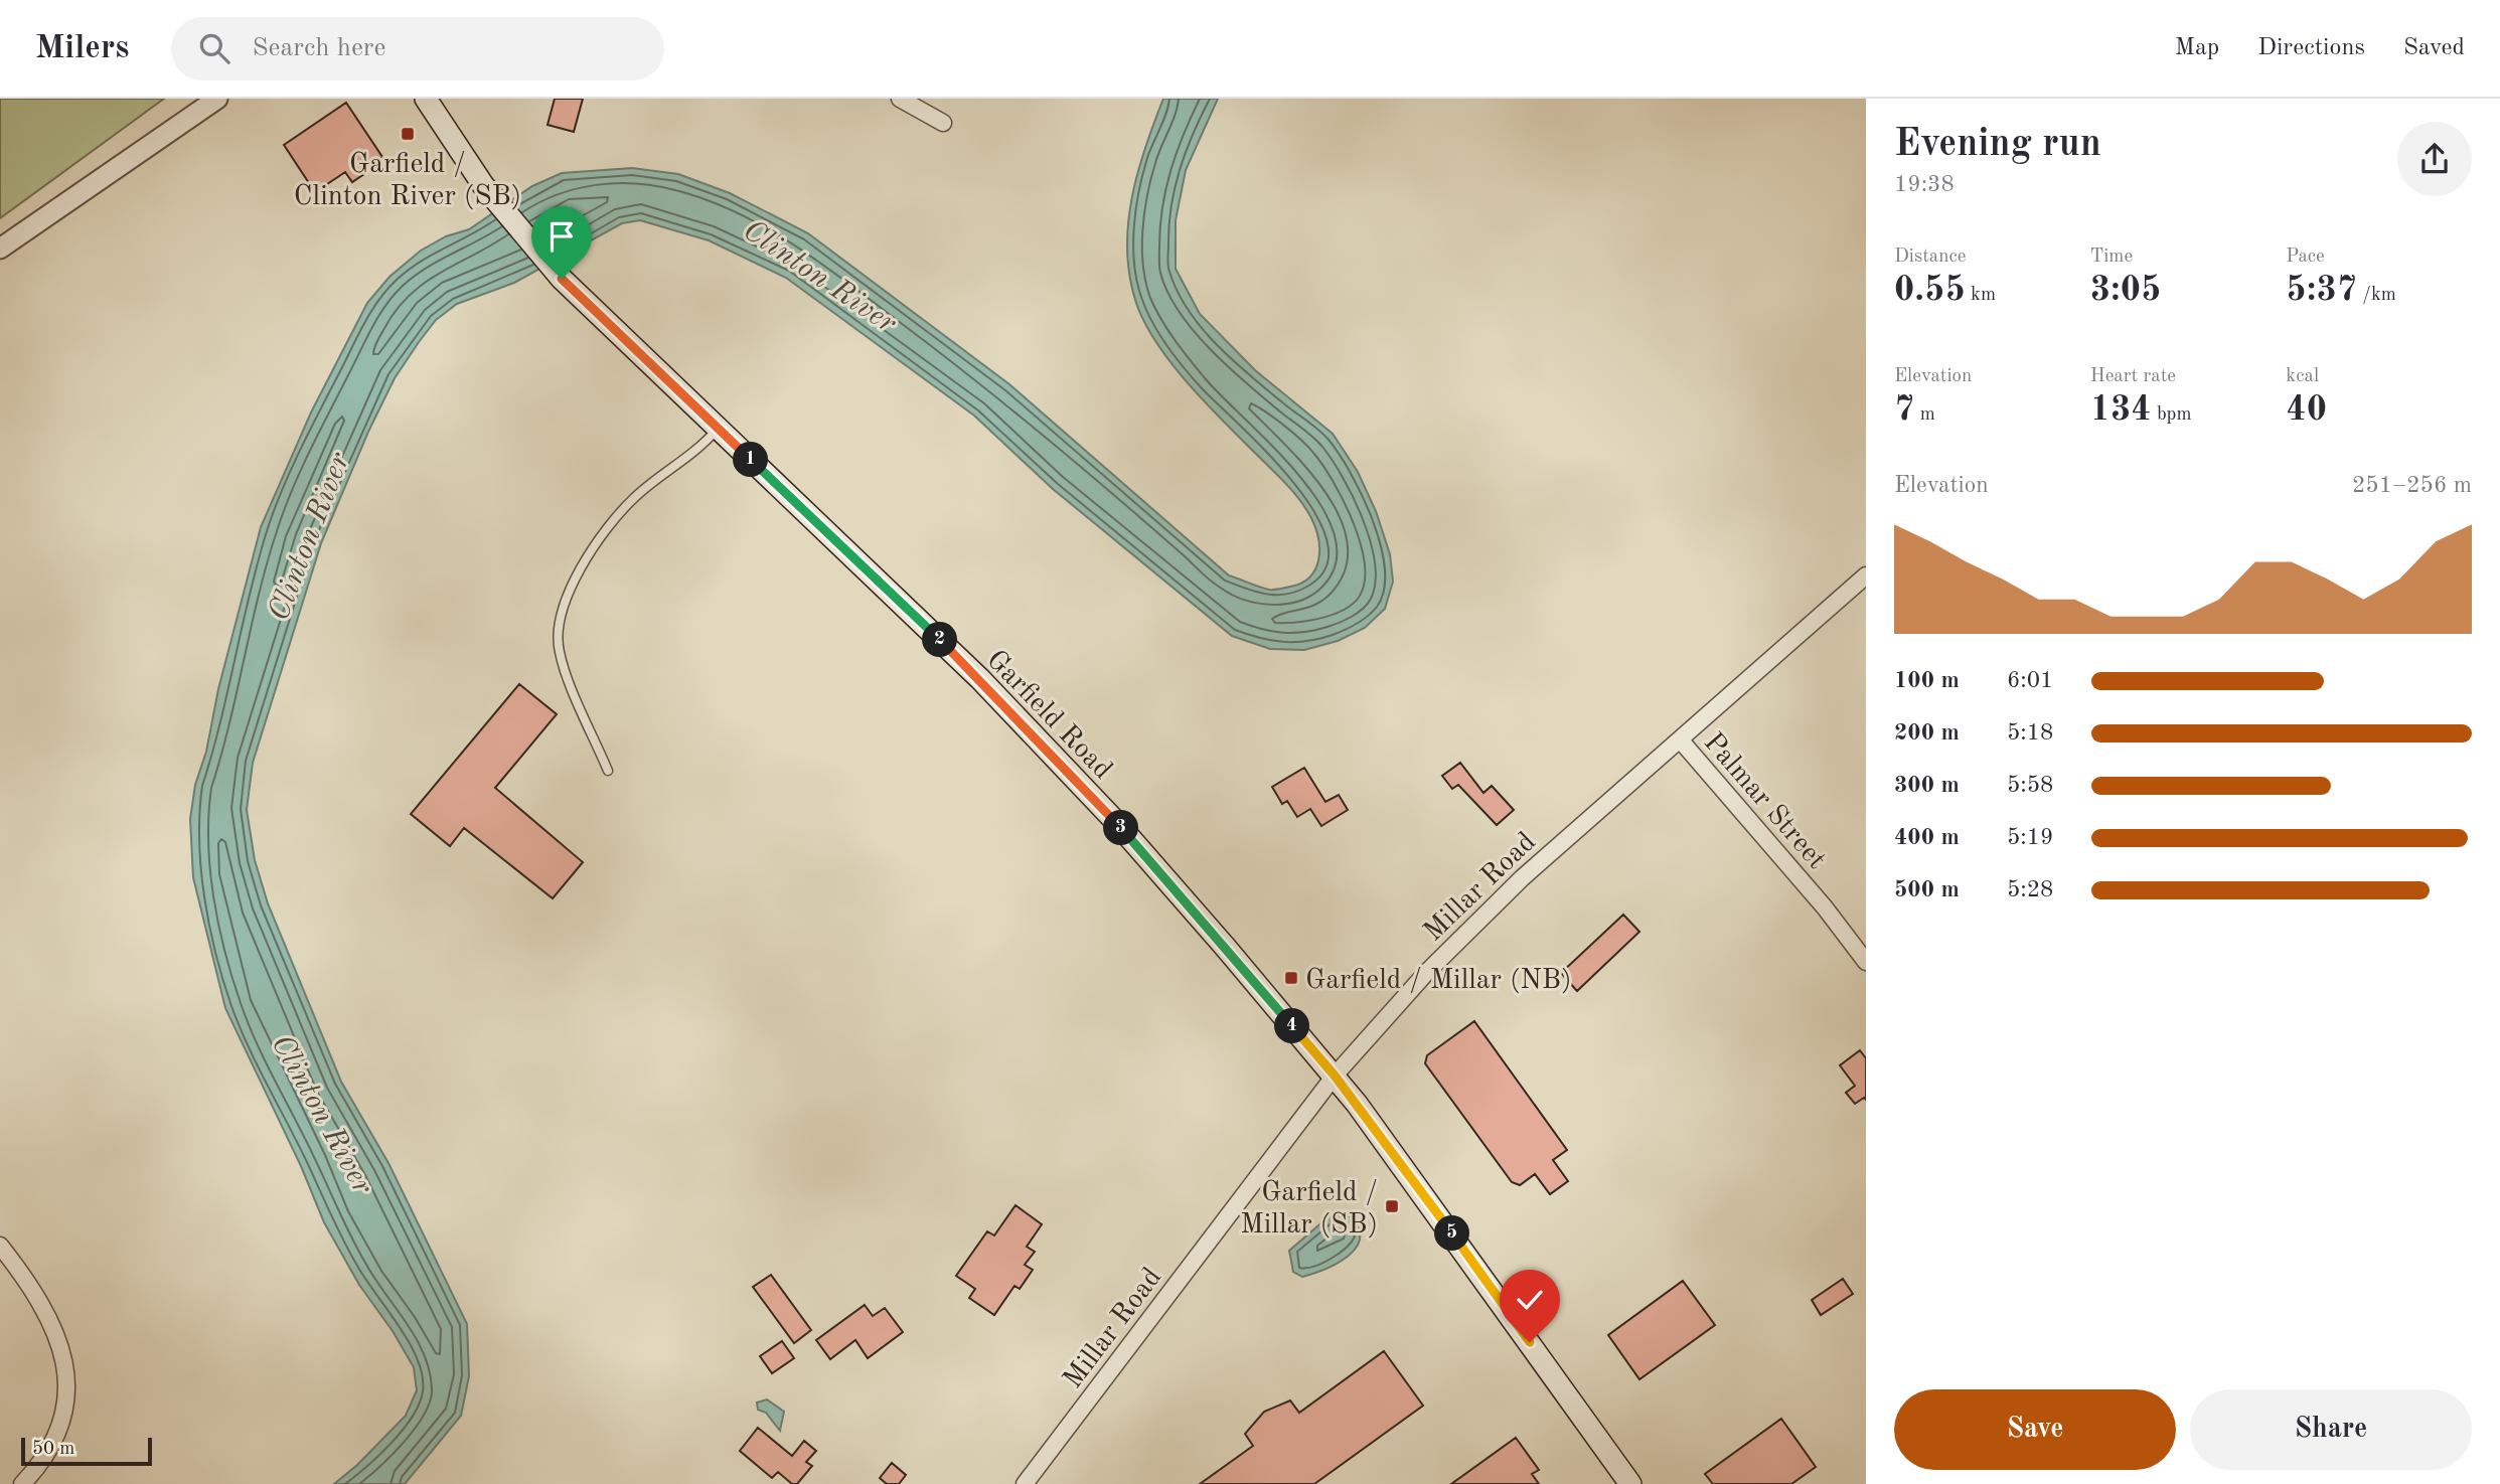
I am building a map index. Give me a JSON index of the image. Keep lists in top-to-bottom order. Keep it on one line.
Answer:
{"streets":{"main road":["Garfield Road"],"street":["Palmar Street","Millar Road"]},"crossings":[["Garfield Road","Millar Road"],["Palmar Street","Millar Road"]],"water":["Clinton River"],"places":{"transit":["Garfield / Clinton River (SB)","Garfield / Millar (NB)","Garfield / Millar (SB)"]},"scale_bar":"50 m","page":{"header":"Milers","search":"Search here","nav":["Map","Directions","Saved"],"heading":["Evening run","19:38"],"stats":[["Distance","0.55 km"],["Time","3:05"],["Pace","5:37 /km"],["Elevation","7 m"],["Heart rate","134 bpm"],["kcal","40"]],"pins":["1","2","3","4","5"],"chart":["Elevation","251–256 m"],"list":[{"name":"100 m","note":"6:01"},{"name":"200 m","note":"5:18"},{"name":"300 m","note":"5:58"},{"name":"400 m","note":"5:19"},{"name":"500 m","note":"5:28"}],"buttons":["Save","Share"],"scale":"50 m"}}
